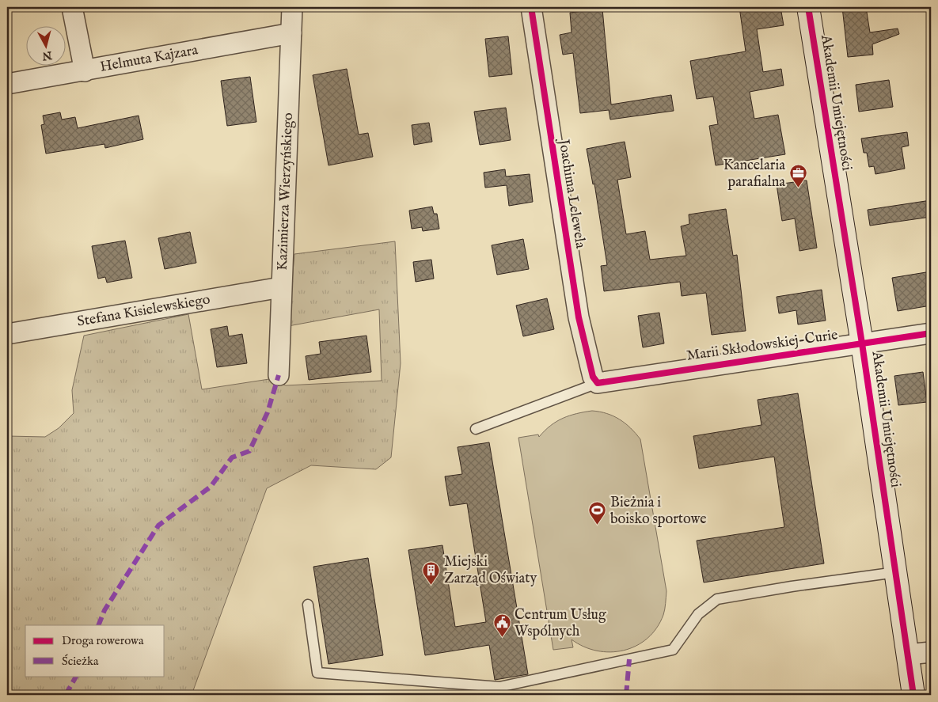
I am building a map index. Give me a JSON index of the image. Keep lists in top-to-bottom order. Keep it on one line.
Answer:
{"streets":{"street":["Helmuta Kajzara","Akademii Umiejętności","Kazimierza Wierzyńskiego","Joachima Lelewela","Stefana Kisielewskiego","Marii Skłodowskiej-Curie"]},"crossings":[["Helmuta Kajzara","Kazimierza Wierzyńskiego"],["Akademii Umiejętności","Marii Skłodowskiej-Curie"],["Kazimierza Wierzyńskiego","Stefana Kisielewskiego"],["Joachima Lelewela","Marii Skłodowskiej-Curie"]],"places":{"office":["Kancelaria parafialna"],"sports":["Bieżnia i boisko sportowe"],"building":["Miejski Zarząd Oświaty"],"public building":["Centrum Usług Wspólnych"]},"legend":["Droga rowerowa","Ścieżka"],"north":"bottom"}
